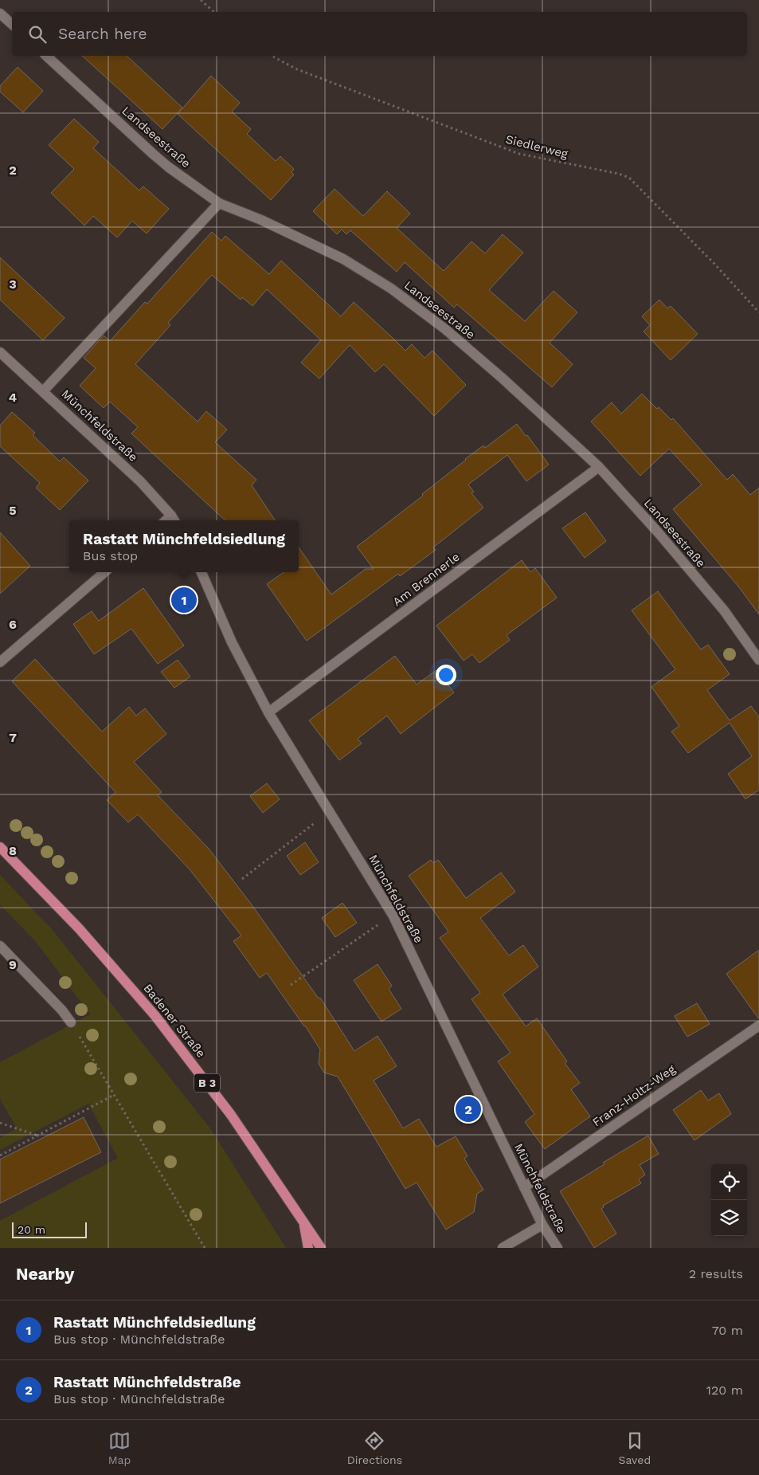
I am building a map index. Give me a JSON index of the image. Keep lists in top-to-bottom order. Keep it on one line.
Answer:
{"streets":{"main road":["Badener Straße","B 3"],"street":["Landseestraße","Münchfeldstraße","Am Brennerle","Franz-Holtz-Weg"],"path":["Siedlerweg"]},"crossings":[["Landseestraße","Am Brennerle"],["Münchfeldstraße","Am Brennerle"],["Münchfeldstraße","Franz-Holtz-Weg"]],"scale_bar":"20 m","page":{"search":"Search here","popup":["Rastatt Münchfeldsiedlung","Bus stop"],"pins":["1","2"],"scale":"20 m","heading":["Nearby","2 results"],"list":[{"mark":"1","name":"Rastatt Münchfeldsiedlung","note":"Bus stop · Münchfeldstraße","value":"70 m"},{"mark":"2","name":"Rastatt Münchfeldstraße","note":"Bus stop · Münchfeldstraße","value":"120 m"}],"nav":["Map","Directions","Saved"]},"grid":{"rows":["2","3","4","5","6","7","8","9"]}}
